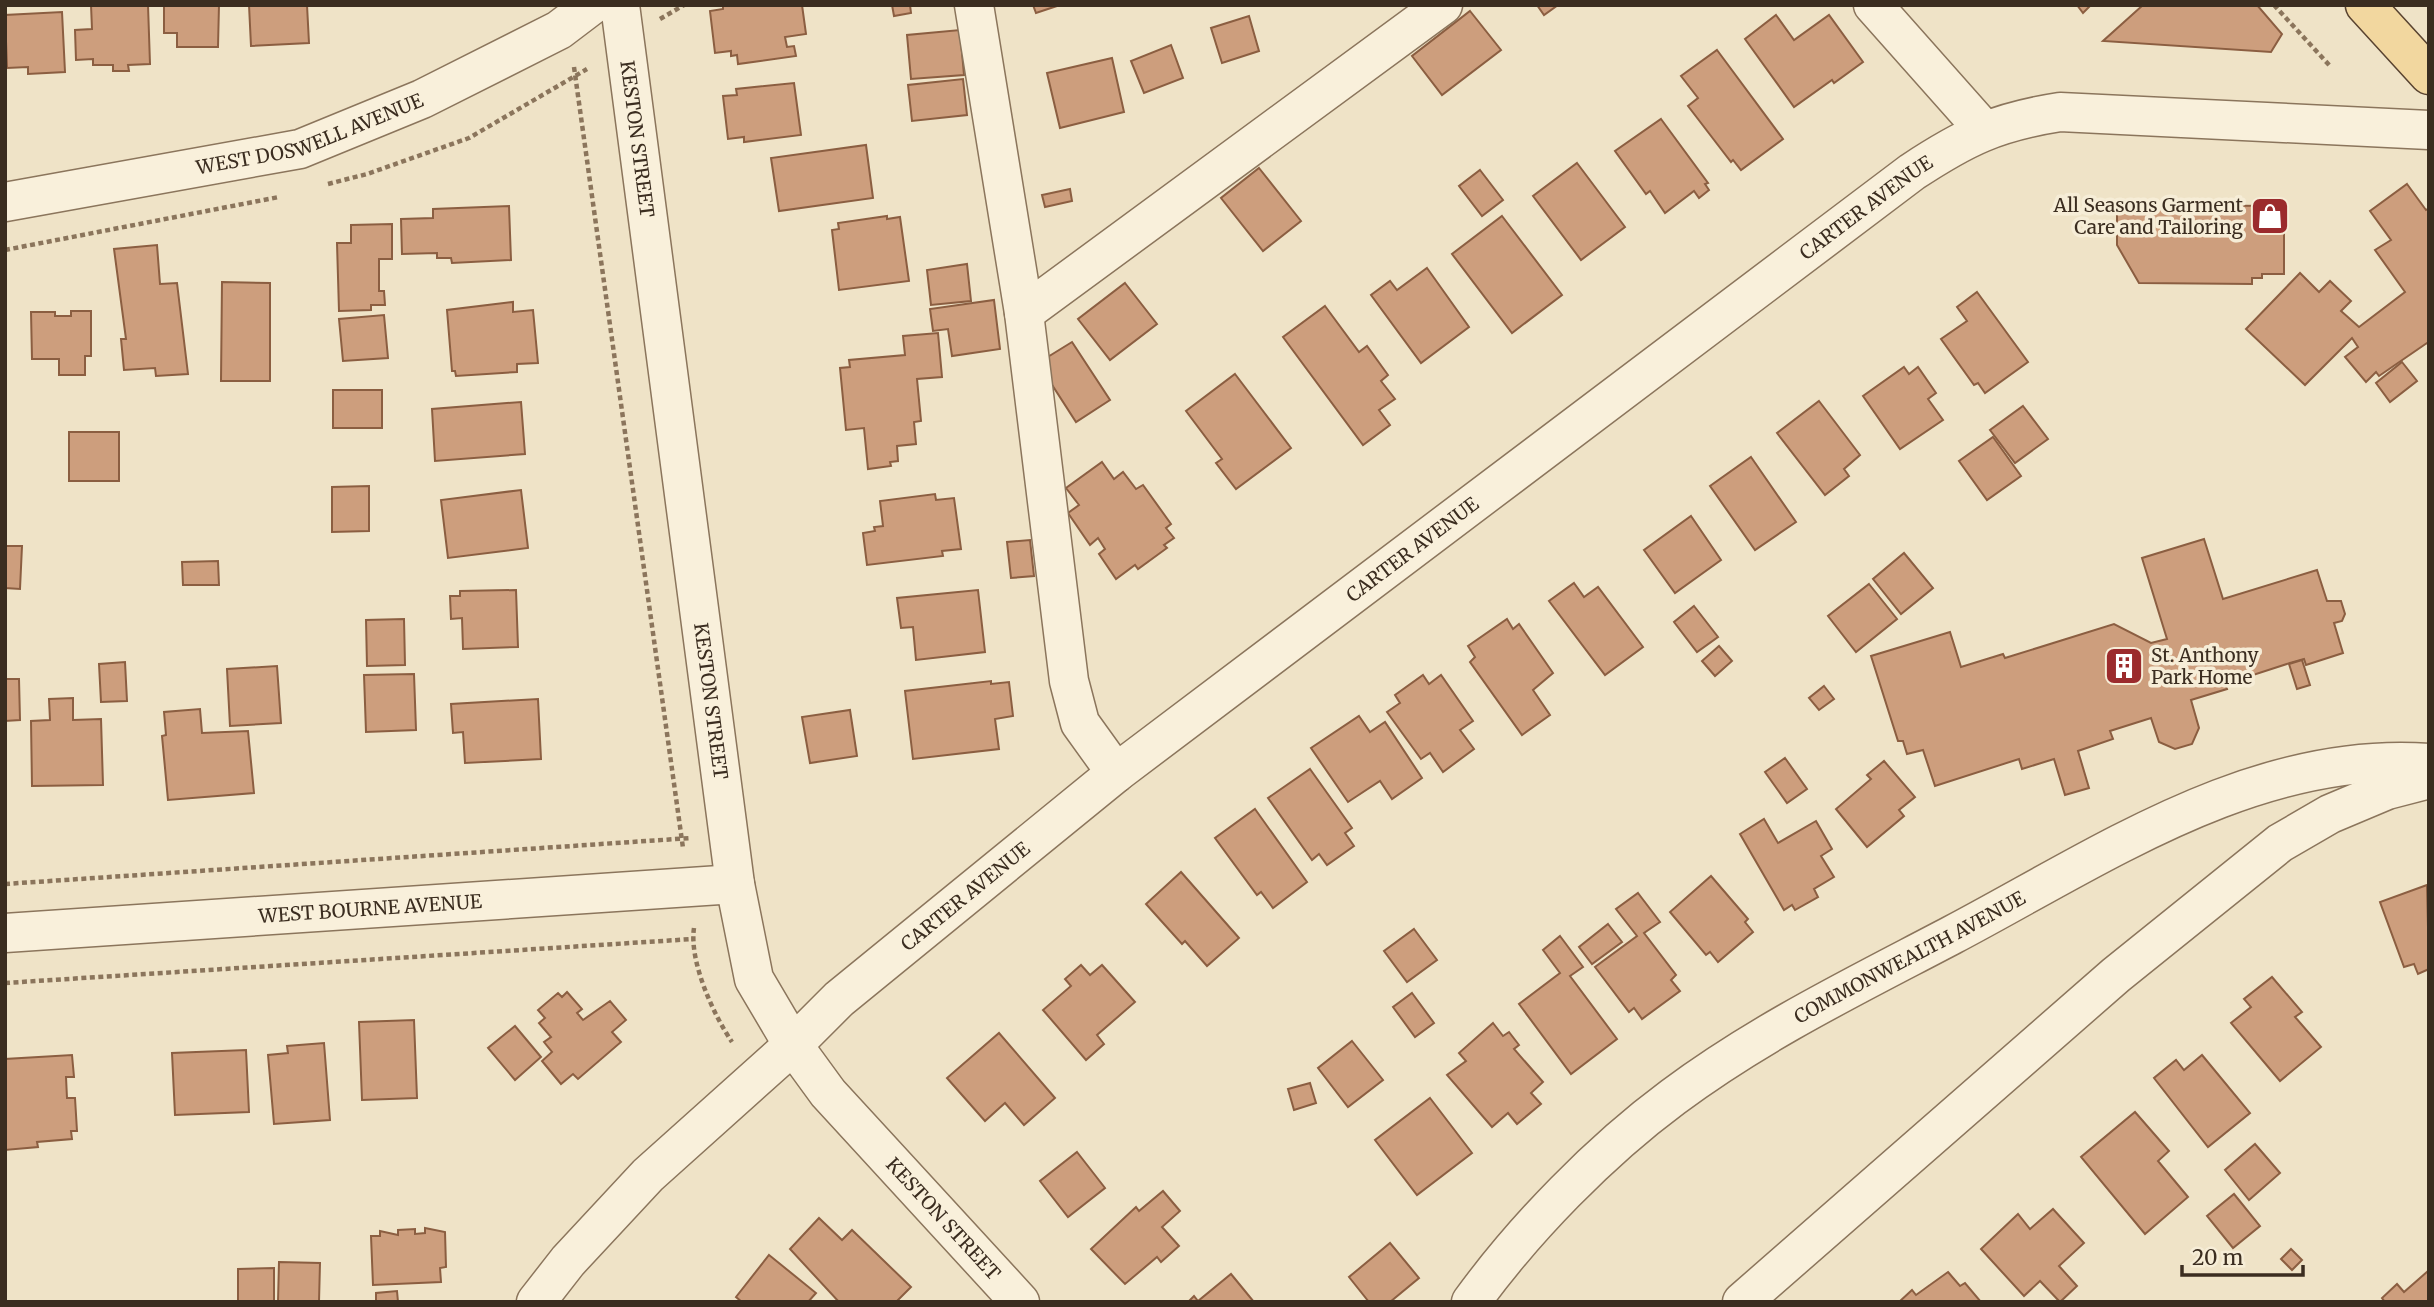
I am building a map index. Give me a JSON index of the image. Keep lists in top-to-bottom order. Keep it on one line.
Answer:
{"streets":{"street":["WEST DOSWELL AVENUE","KESTON STREET","CARTER AVENUE","WEST BOURNE AVENUE","COMMONWEALTH AVENUE"]},"crossings":[["KESTON STREET","CARTER AVENUE"],["KESTON STREET","WEST BOURNE AVENUE"]],"places":{"shop":["All Seasons Garment Care and Tailoring"],"building":["St. Anthony Park Home"]},"scale_bar":"20 m"}
